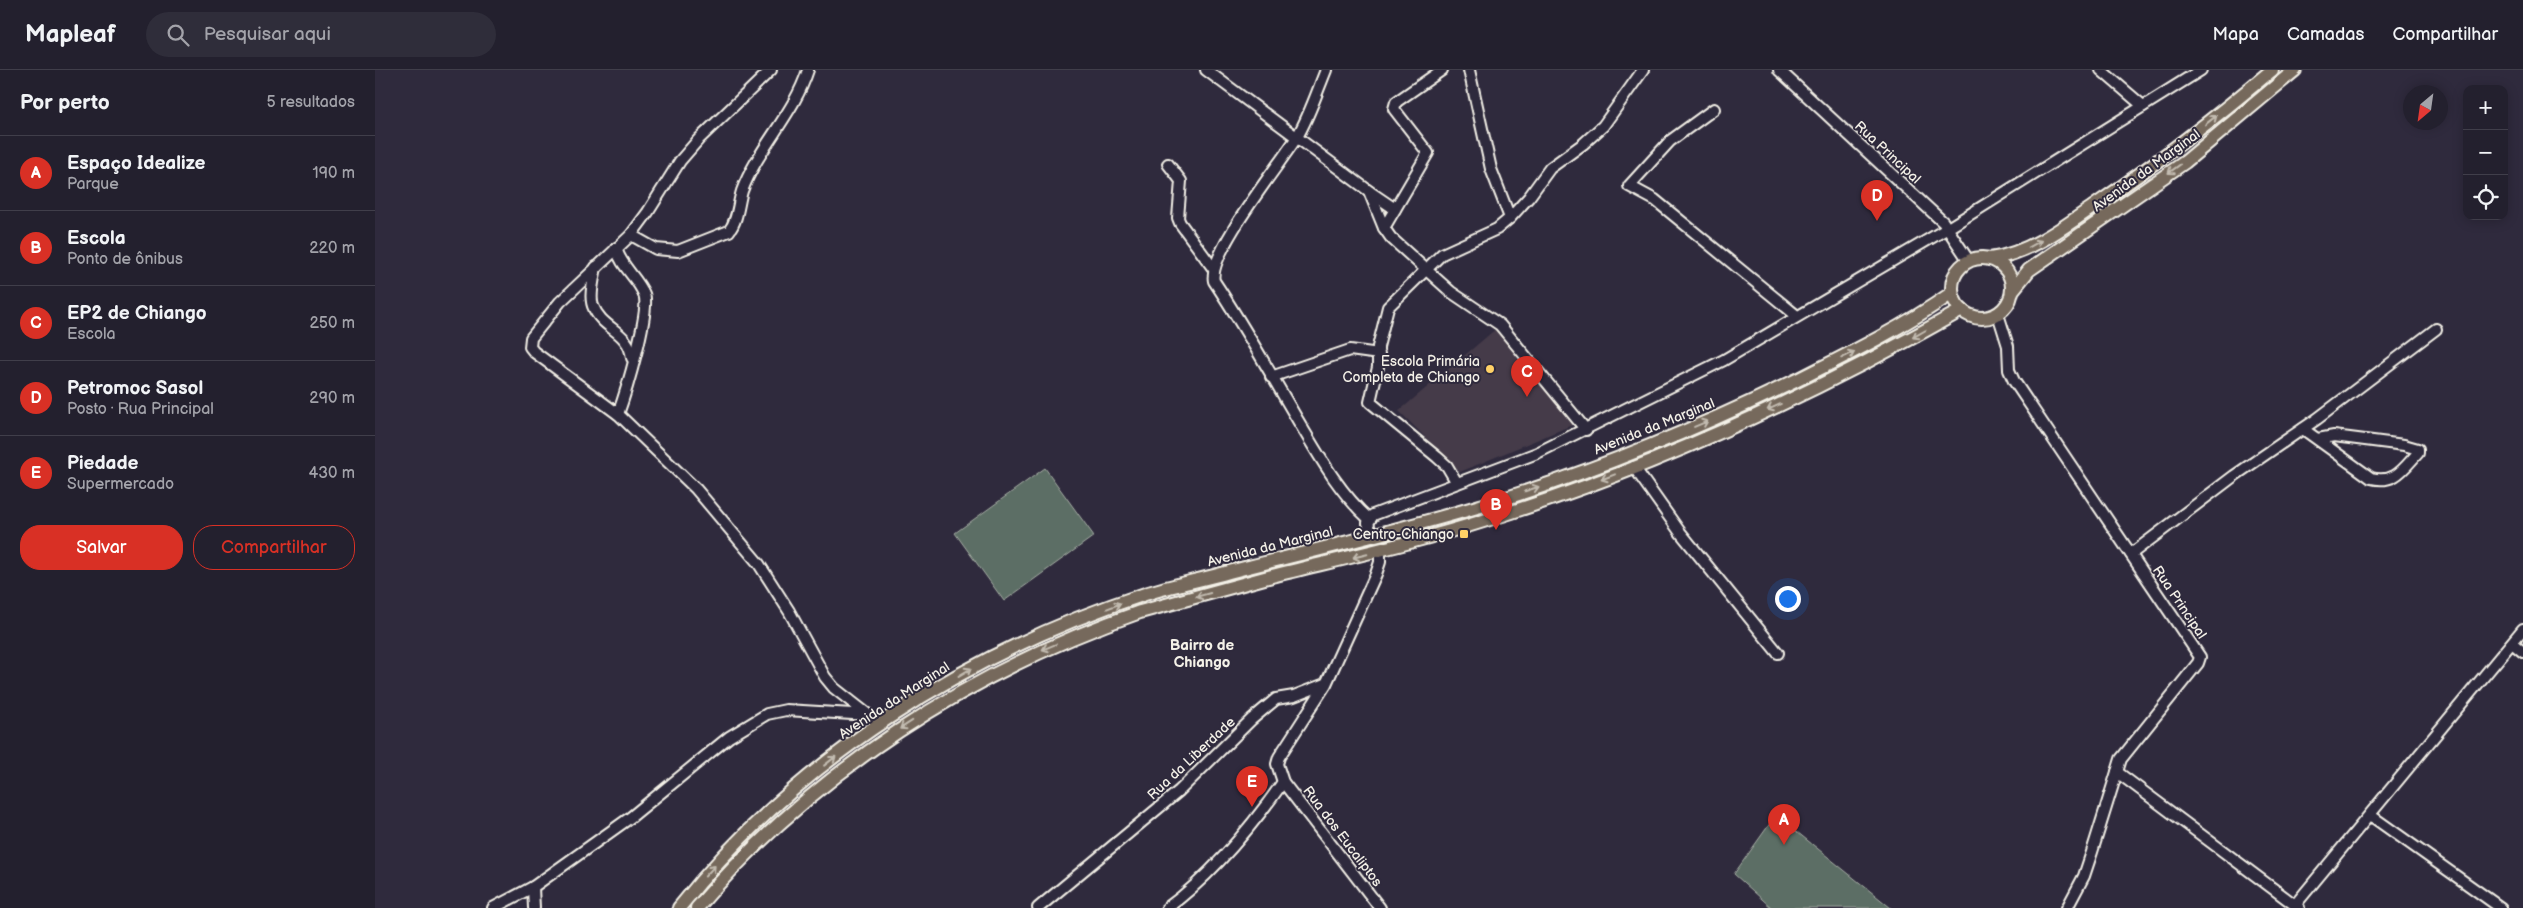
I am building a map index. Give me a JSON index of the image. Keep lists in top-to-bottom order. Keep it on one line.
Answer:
{"streets":{"main road":["Avenida da Marginal"],"street":["Rua Principal","Rua da Liberdade","Rua dos Eucaliptos"]},"crossings":[["Rua Principal","Avenida da Marginal"]],"districts":["Bairro de Chiango"],"places":{"other":["Escola Primária Completa de Chiango"],"transit":["Centro-Chiango"]},"north":"bottom left","page":{"header":"Mapleaf","search":"Pesquisar aqui","nav":["Mapa","Camadas","Compartilhar"],"heading":["Por perto","5 resultados"],"map_buttons":["+","−"],"list":[{"mark":"A","name":"Espaço Idealize","note":"Parque","value":"190 m"},{"mark":"B","name":"Escola","note":"Ponto de ônibus","value":"220 m"},{"mark":"C","name":"EP2 de Chiango","note":"Escola","value":"250 m"},{"mark":"D","name":"Petromoc Sasol","note":"Posto · Rua Principal","value":"290 m"},{"mark":"E","name":"Piedade","note":"Supermercado","value":"430 m"}],"pins":["D","C","B","E","A"],"buttons":["Salvar","Compartilhar"]}}
